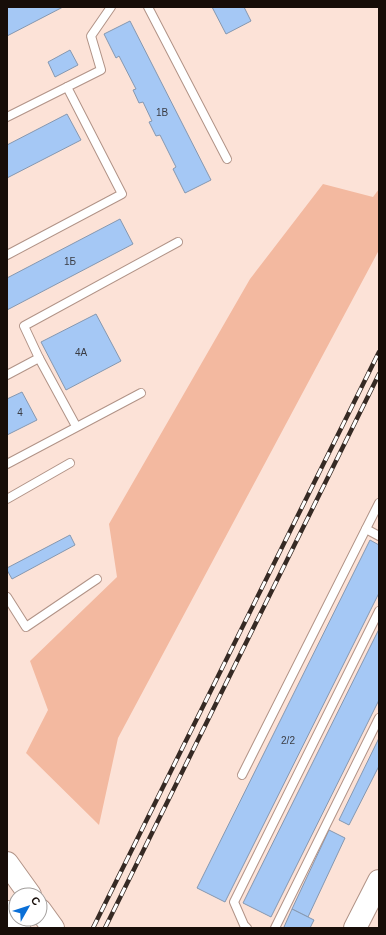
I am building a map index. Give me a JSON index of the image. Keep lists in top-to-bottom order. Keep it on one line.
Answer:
{"house_numbers":["1В","1Б","4А","4","2/2"],"north":"top right"}
